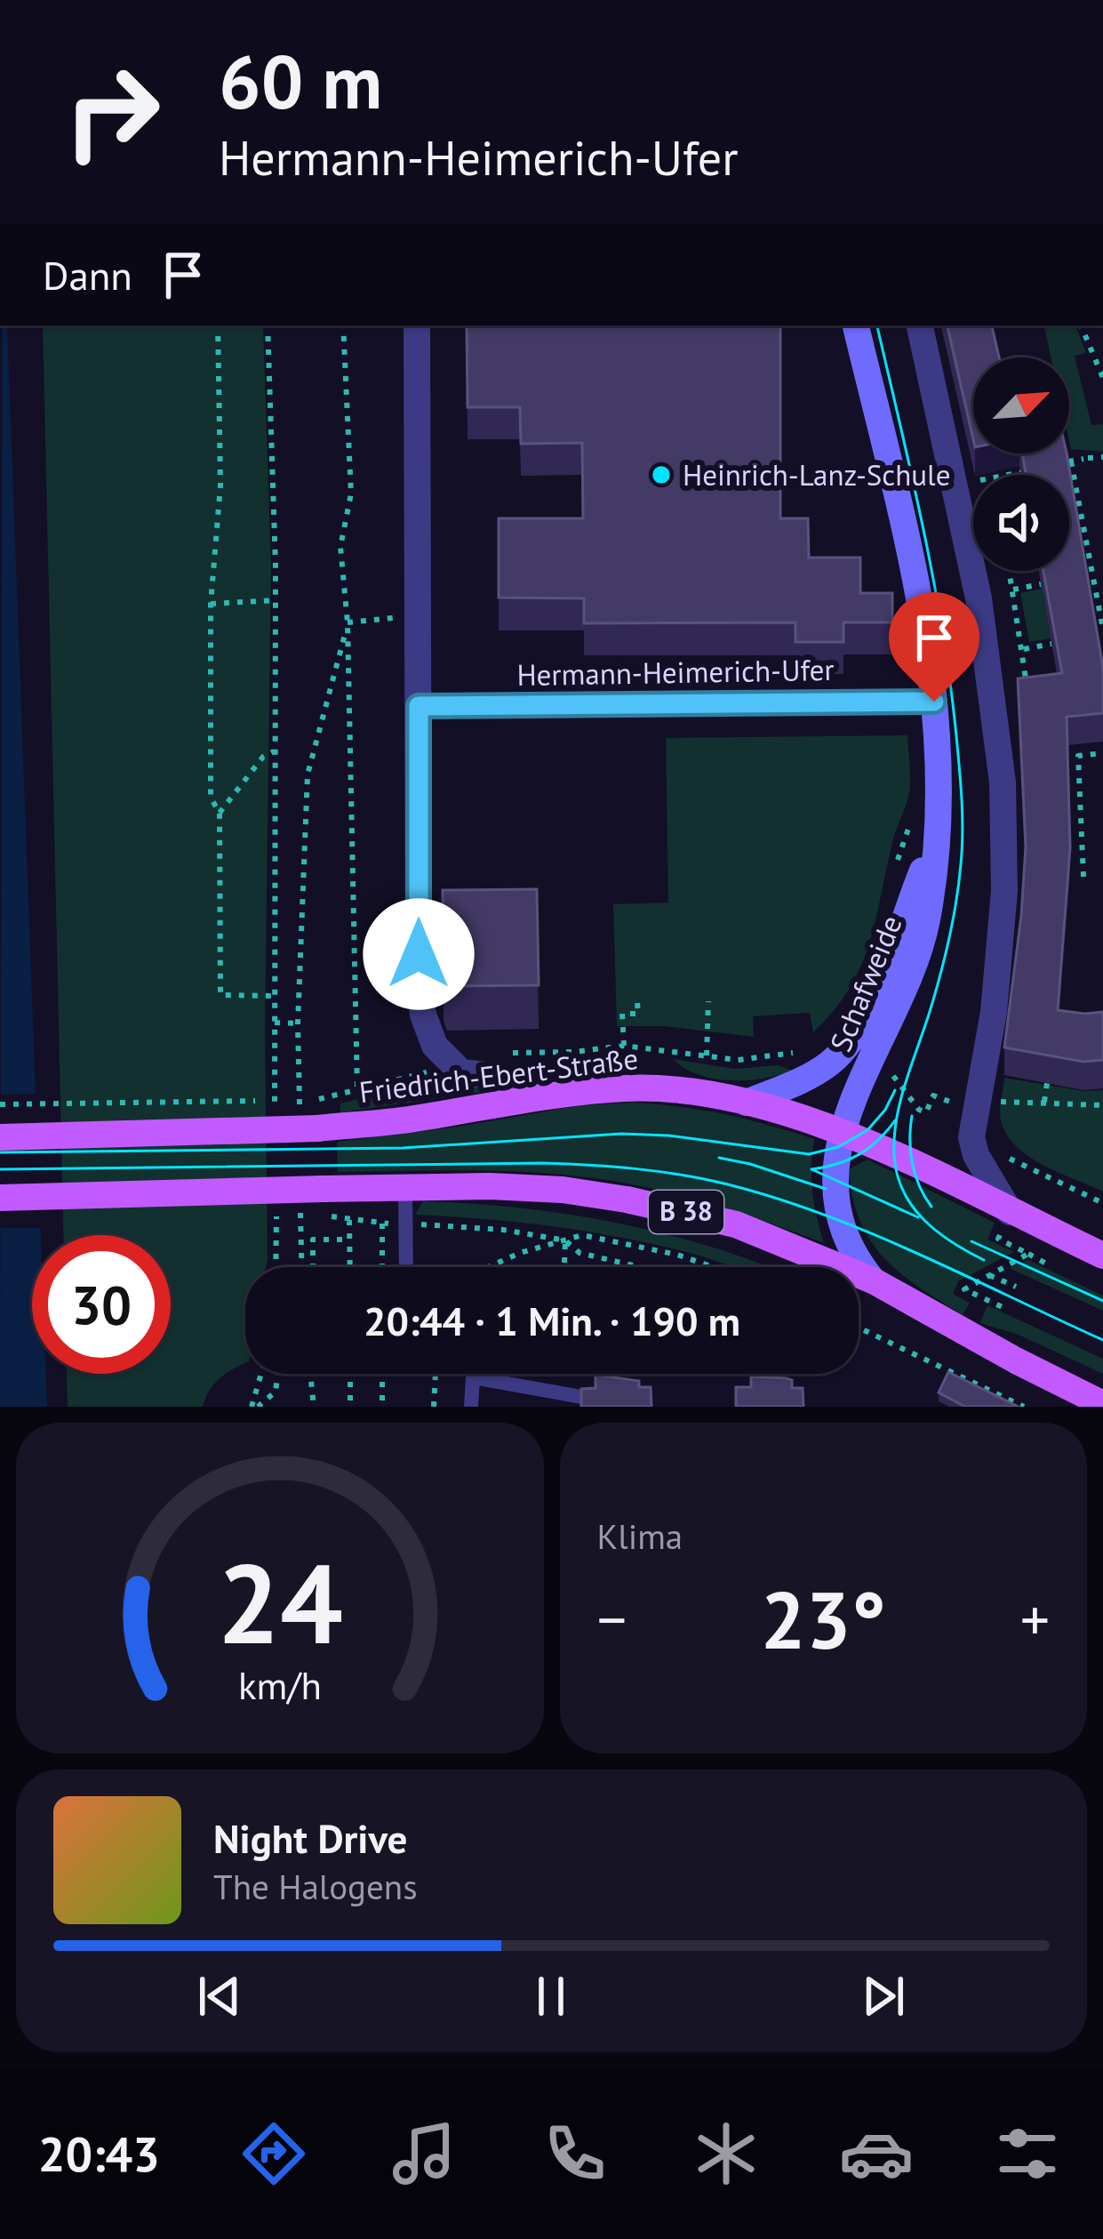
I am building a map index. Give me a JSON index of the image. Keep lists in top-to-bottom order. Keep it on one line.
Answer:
{"streets":{"main road":["Schafweide","Friedrich-Ebert-Straße","B 38"],"lane":["Hermann-Heimerich-Ufer"]},"crossings":[["Hermann-Heimerich-Ufer","Schafweide"],["Schafweide","Friedrich-Ebert-Straße"],["Schafweide","B 38"]],"places":["Heinrich-Lanz-Schule"],"north":"top right","page":{"turn":["60 m","Hermann-Heimerich-Ufer"],"then":"Dann","limit":"30","trip":"20:44 · 1 Min. · 190 m","tile":"Klima","heat":["−","23°","+"],"song":["Night Drive","The Halogens"],"tabs":"20:43","gauge":["24","km/h"]}}
